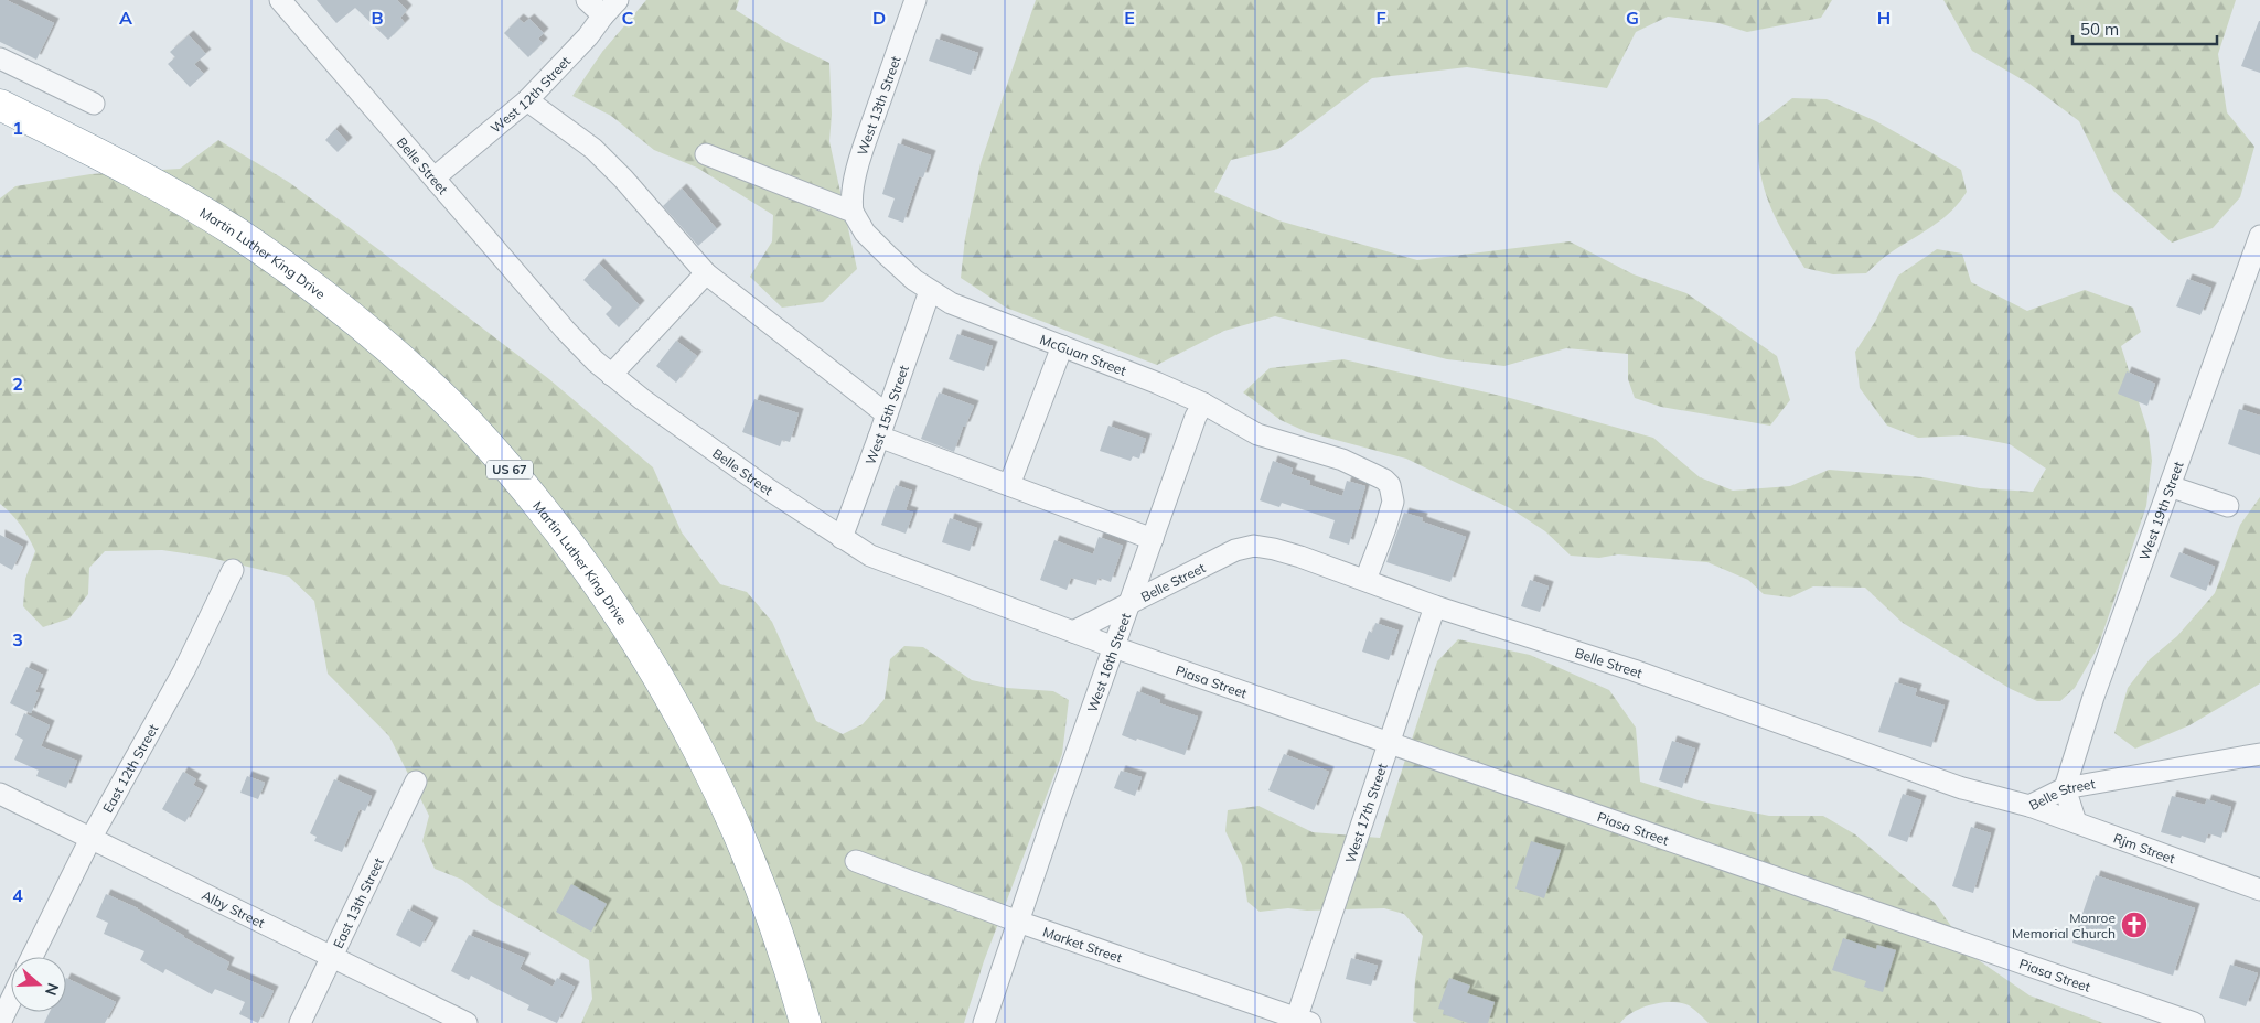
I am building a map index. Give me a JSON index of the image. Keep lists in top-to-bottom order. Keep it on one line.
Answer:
{"streets":{"highway":["Martin Luther King Drive","US 67"],"street":["West 12th Street","West 13th Street","Belle Street","McGuan Street","West 15th Street","West 19th Street","West 16th Street","Piasa Street","East 12th Street","West 17th Street","Rjm Street","East 13th Street","Alby Street","Market Street"]},"crossings":[["West 12th Street","Belle Street"],["West 13th Street","McGuan Street"],["Belle Street","McGuan Street"],["Belle Street","West 15th Street"],["Belle Street","West 19th Street"],["Belle Street","West 16th Street"],["Belle Street","Piasa Street"],["Belle Street","West 17th Street"],["Belle Street","Rjm Street"],["McGuan Street","West 15th Street"],["McGuan Street","West 16th Street"],["West 16th Street","Piasa Street"],["West 16th Street","Market Street"],["Piasa Street","West 17th Street"],["East 12th Street","Alby Street"],["West 17th Street","Market Street"],["East 13th Street","Alby Street"]],"places":{"church":["Monroe Memorial Church"]},"scale_bar":"50 m","north":"right","grid":{"columns":["A","B","C","D","E","F","G","H"],"rows":["1","2","3","4"]}}
